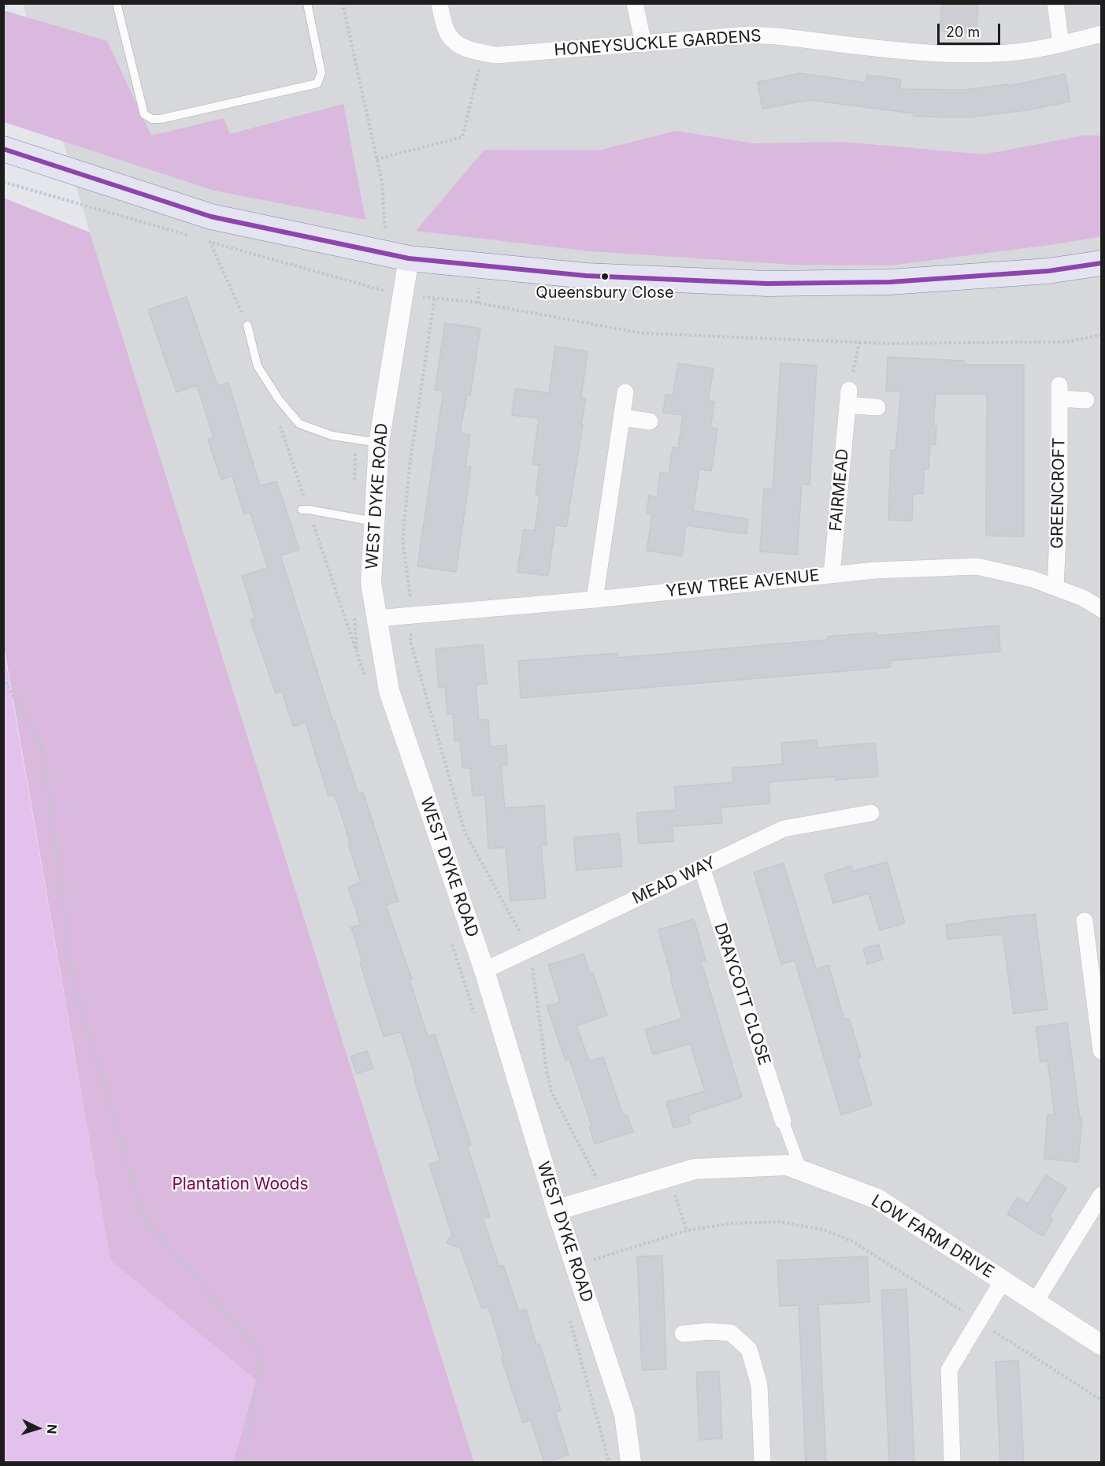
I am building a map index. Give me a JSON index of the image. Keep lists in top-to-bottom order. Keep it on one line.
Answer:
{"streets":{"street":["HONEYSUCKLE GARDENS","FAIRMEAD","GREENCROFT","WEST DYKE ROAD","YEW TREE AVENUE","MEAD WAY","DRAYCOTT CLOSE","LOW FARM DRIVE"]},"crossings":[["FAIRMEAD","YEW TREE AVENUE"],["GREENCROFT","YEW TREE AVENUE"],["WEST DYKE ROAD","YEW TREE AVENUE"],["WEST DYKE ROAD","MEAD WAY"],["WEST DYKE ROAD","LOW FARM DRIVE"],["MEAD WAY","DRAYCOTT CLOSE"]],"parks":["Plantation Woods"],"places":["Queensbury Close"],"scale_bar":"20 m","north":"right"}
